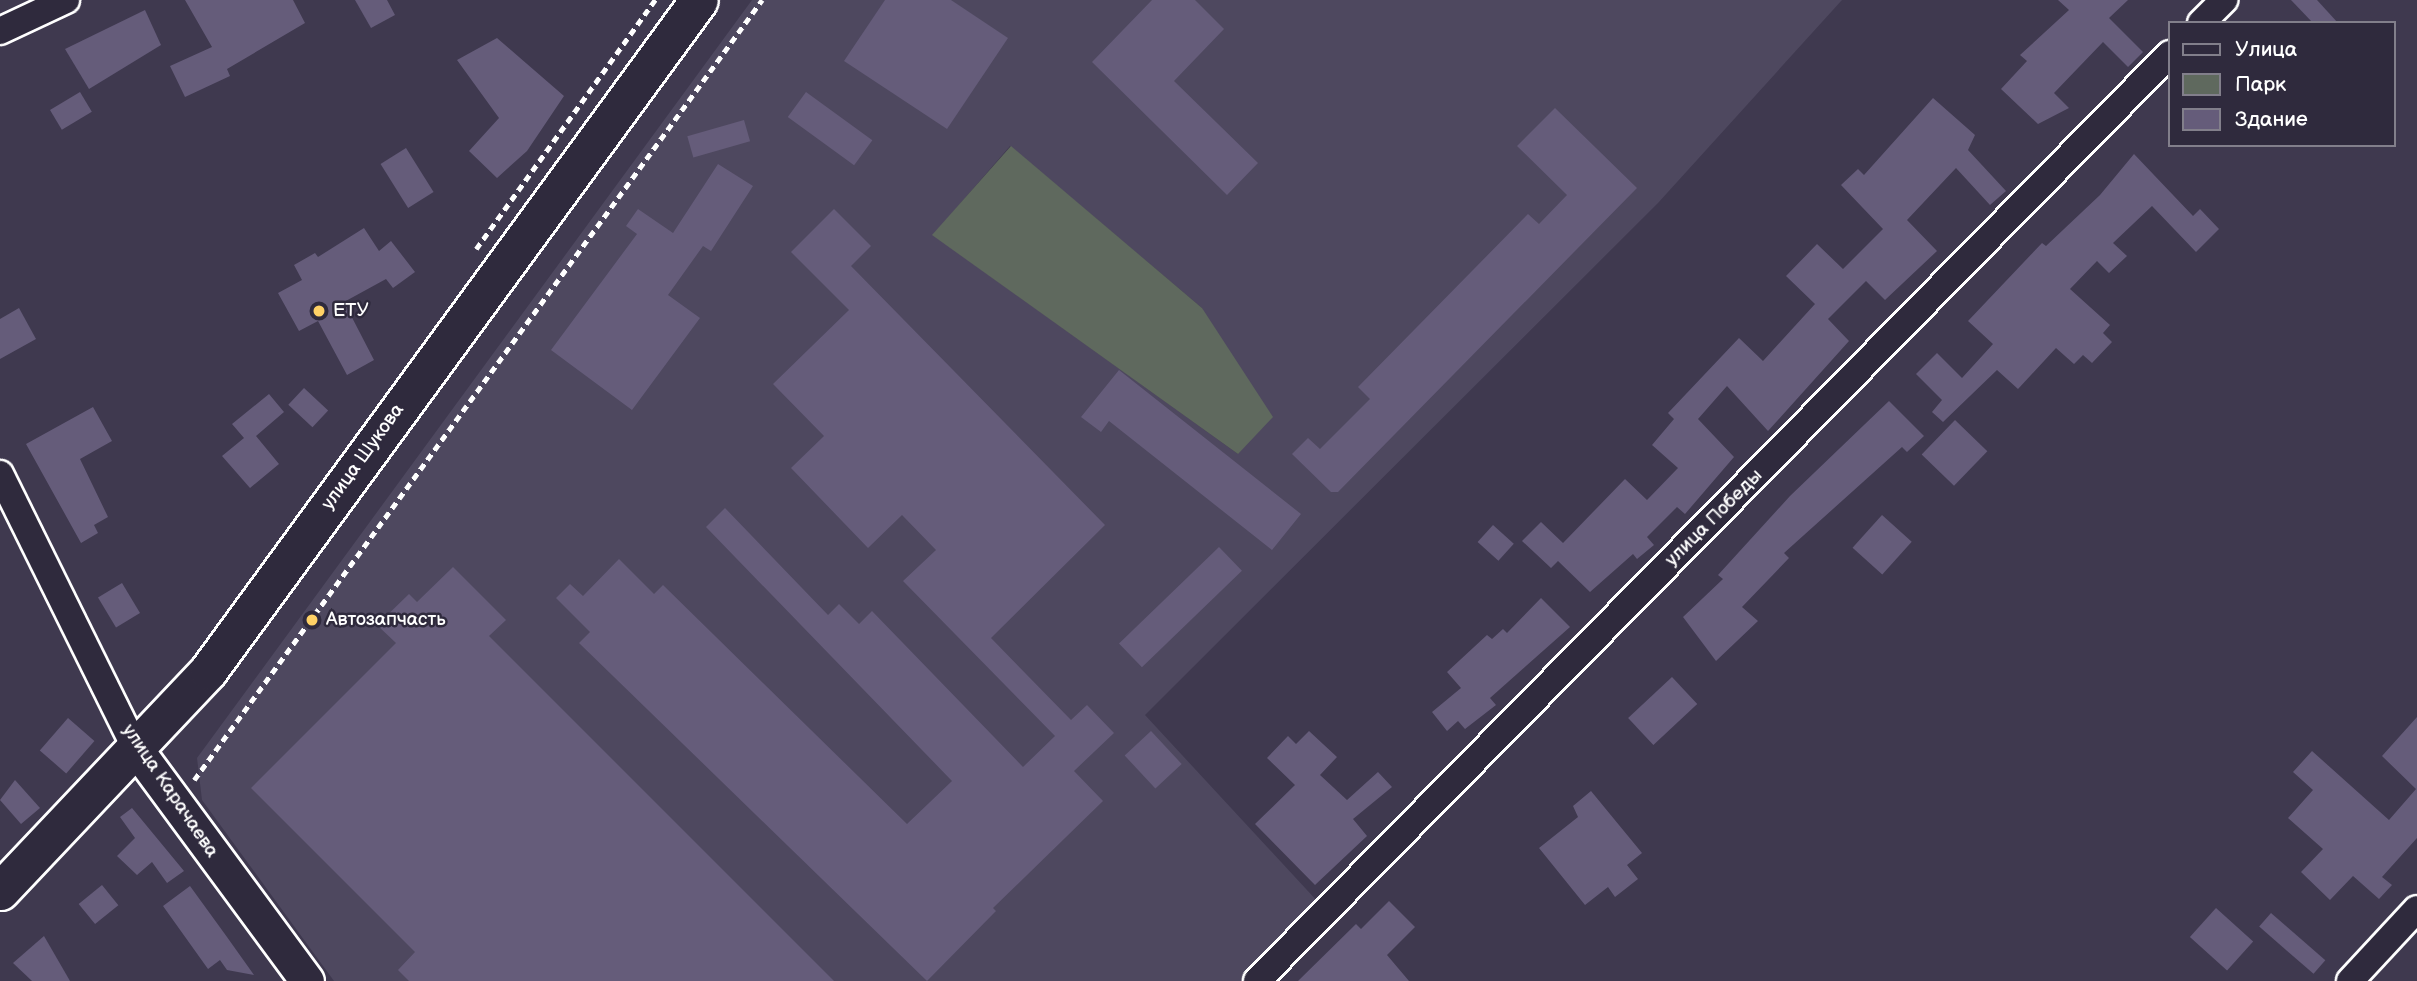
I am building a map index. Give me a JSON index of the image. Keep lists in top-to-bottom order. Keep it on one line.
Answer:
{"streets":{"main road":["улица Шукова"],"street":["улица Победы","улица Карачаева"]},"crossings":[["улица Шукова","улица Карачаева"]],"places":["ЕТУ","Автозапчасть"],"legend":["Улица","Парк","Здание"]}
